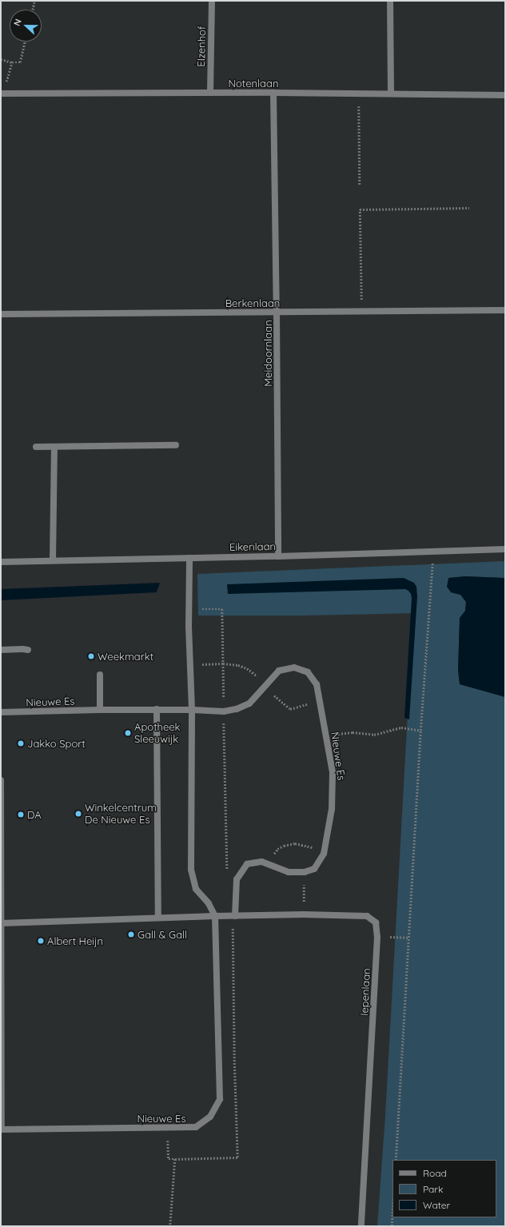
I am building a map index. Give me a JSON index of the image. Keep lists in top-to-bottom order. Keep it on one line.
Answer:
{"streets":{"street":["Elzenhof","Notenlaan","Berkenlaan","Meidoornlaan","Eikenlaan","Nieuwe Es","Iepenlaan"]},"crossings":[["Elzenhof","Notenlaan"],["Notenlaan","Meidoornlaan"],["Berkenlaan","Meidoornlaan"],["Meidoornlaan","Eikenlaan"],["Eikenlaan","Nieuwe Es"],["Nieuwe Es","Iepenlaan"]],"places":["Weekmarkt","Apotheek Sleeuwijk","Jakko Sport","Winkelcentrum De Nieuwe Es","DA","Gall & Gall","Albert Heijn"],"legend":["Road","Park","Water"],"north":"left"}
